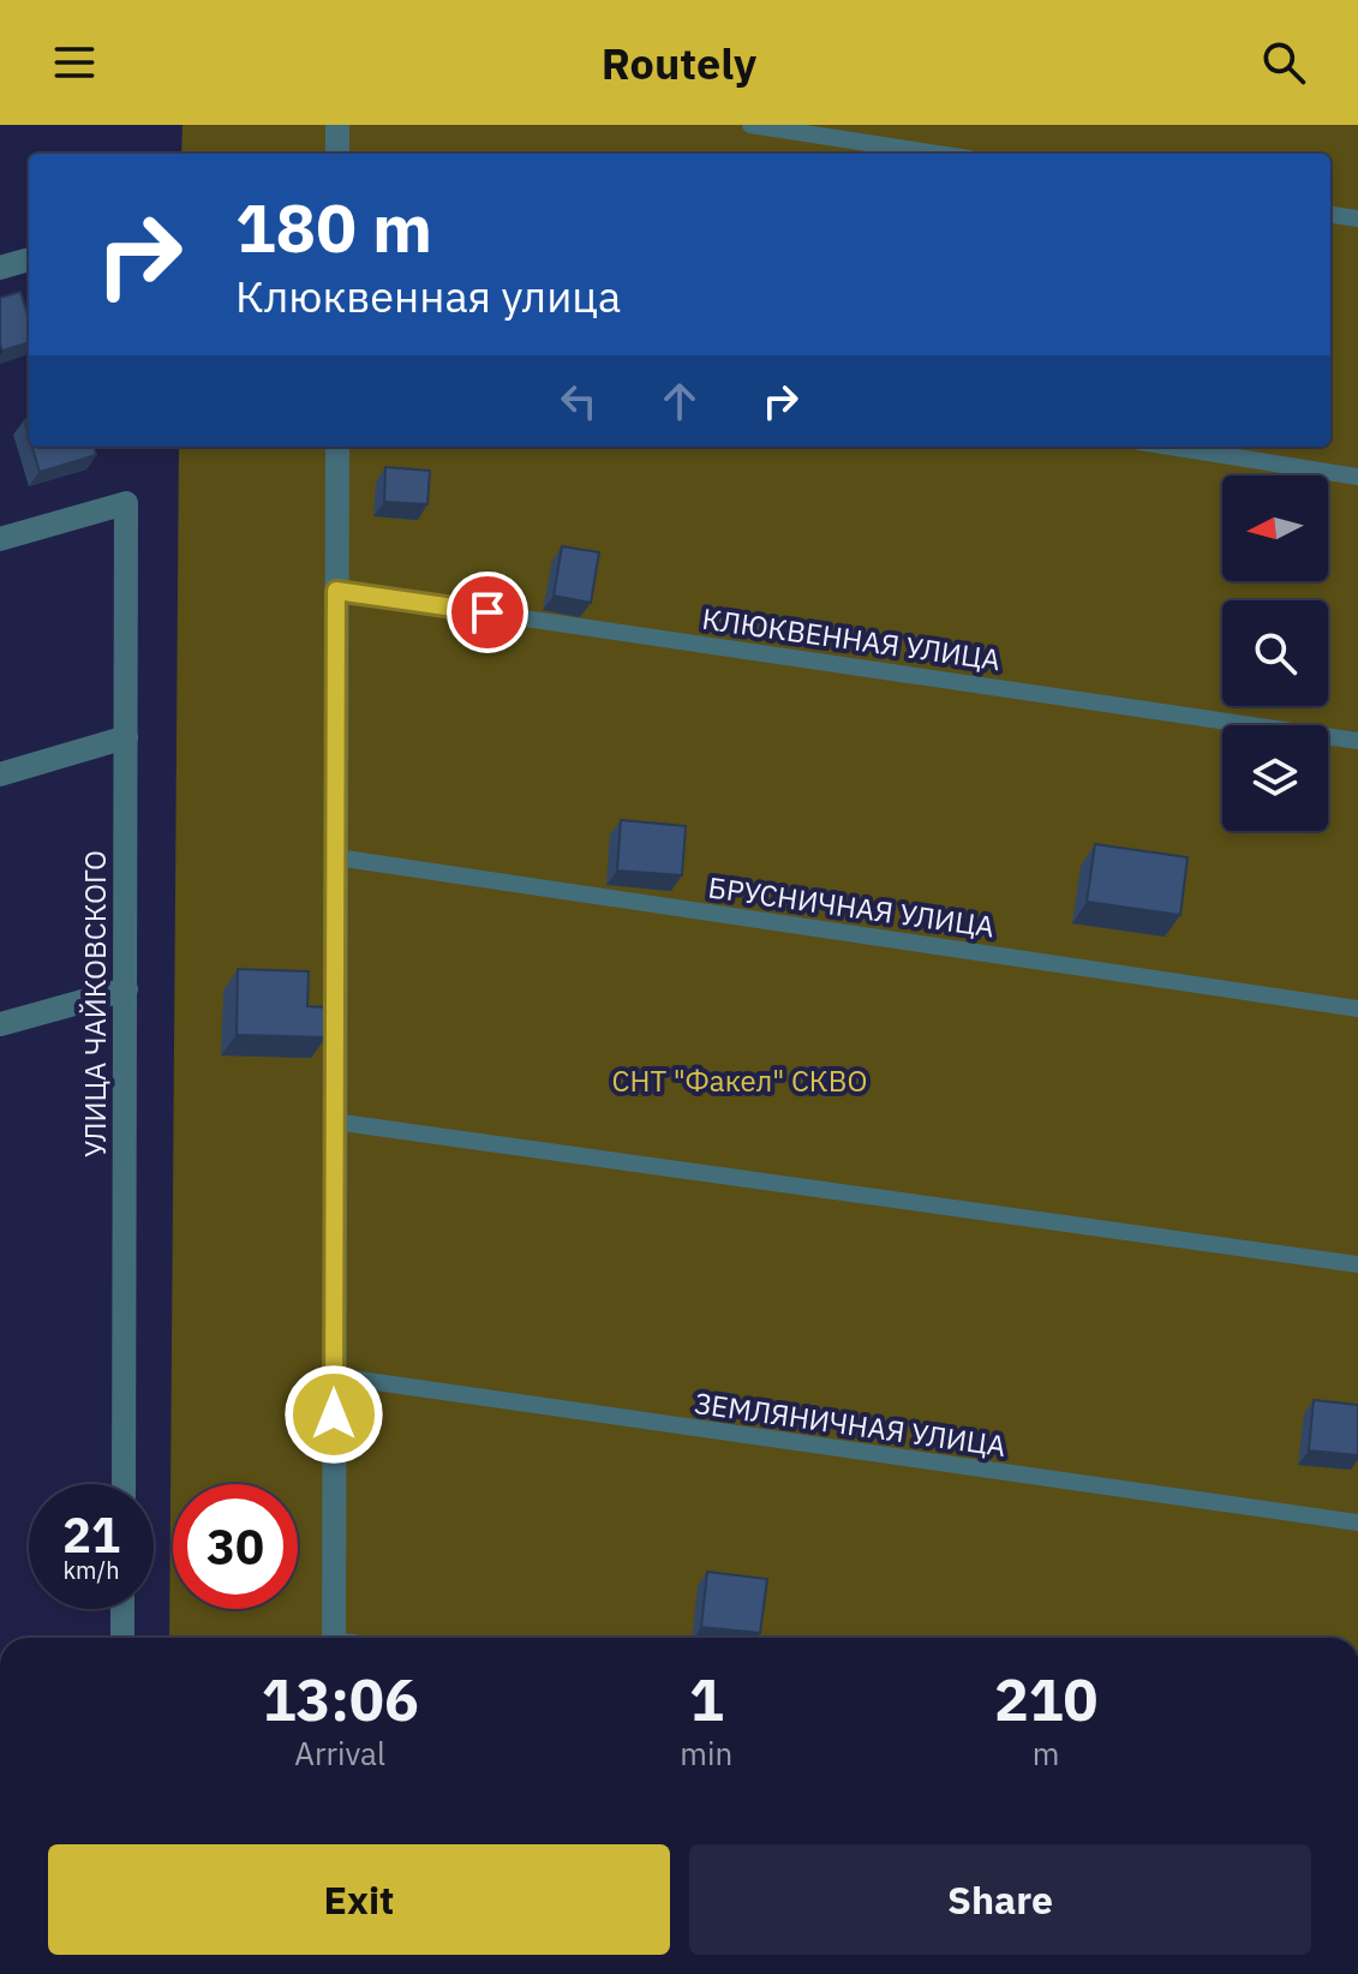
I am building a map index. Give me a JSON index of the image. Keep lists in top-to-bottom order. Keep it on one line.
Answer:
{"streets":{"street":["УЛИЦА ЧАЙКОВСКОГО"],"lane":["КЛЮКВЕННАЯ УЛИЦА","БРУСНИЧНАЯ УЛИЦА","ЗЕМЛЯНИЧНАЯ УЛИЦА"]},"parks":["СНТ \"Факел\" СКВО"],"north":"left","page":{"header":"Routely","turn":["180 m","Клюквенная улица"],"speed":"21 km/h","limit":"30","eta":["13:06","Arrival","1","min","210","m"],"buttons":["Exit","Share"]}}
